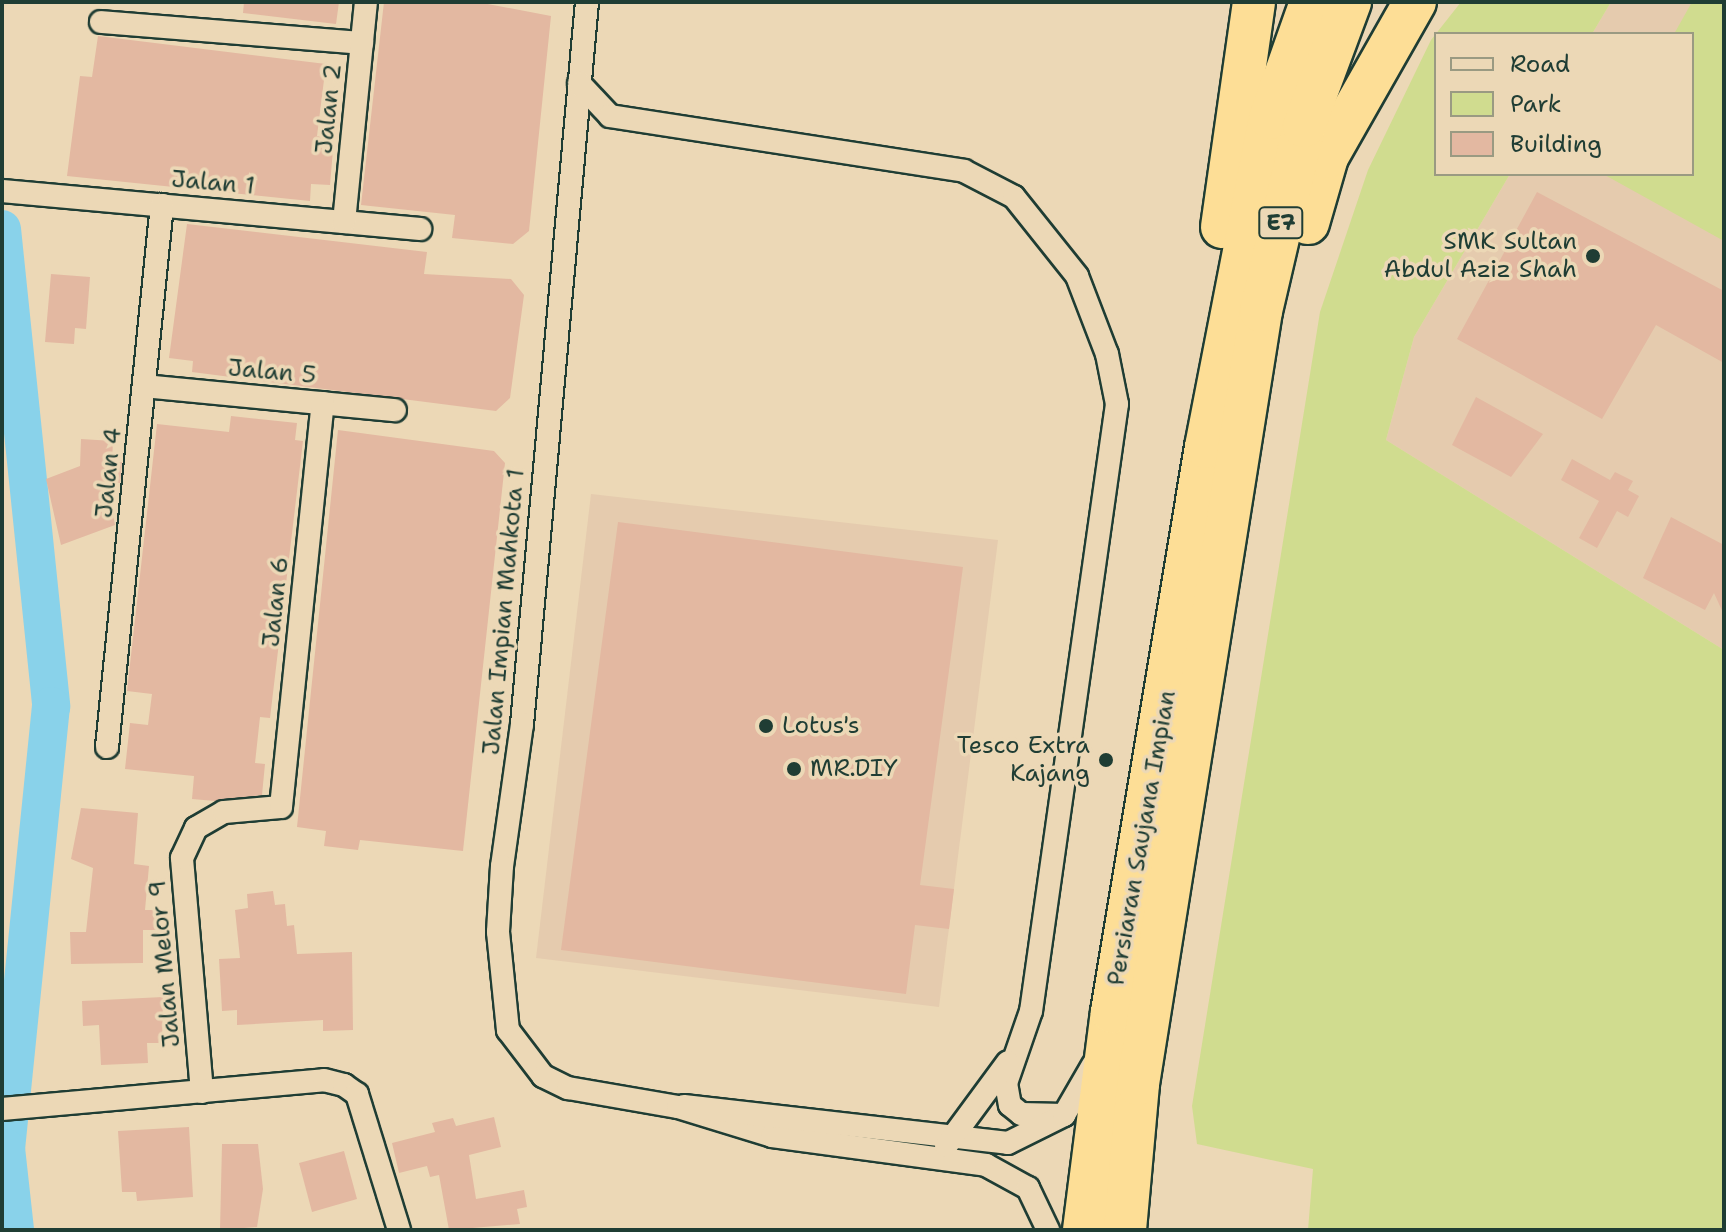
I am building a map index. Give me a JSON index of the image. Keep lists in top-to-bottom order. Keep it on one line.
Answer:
{"streets":{"highway":["E7","Persiaran Saujana Impian"],"street":["Jalan 2","Jalan 1","Jalan 5","Jalan 4","Jalan 6","Jalan Impian Mahkota 1","Jalan Melor 9"]},"crossings":[["Jalan 2","Jalan 1"],["Jalan 1","Jalan 4"],["E7","Persiaran Saujana Impian"],["Jalan 5","Jalan 4"],["Jalan 5","Jalan 6"],["Jalan 6","Jalan Melor 9"]],"places":["SMK Sultan Abdul Aziz Shah","Lotus's","Tesco Extra Kajang","MR.DIY"],"legend":["Road","Park","Building"]}
